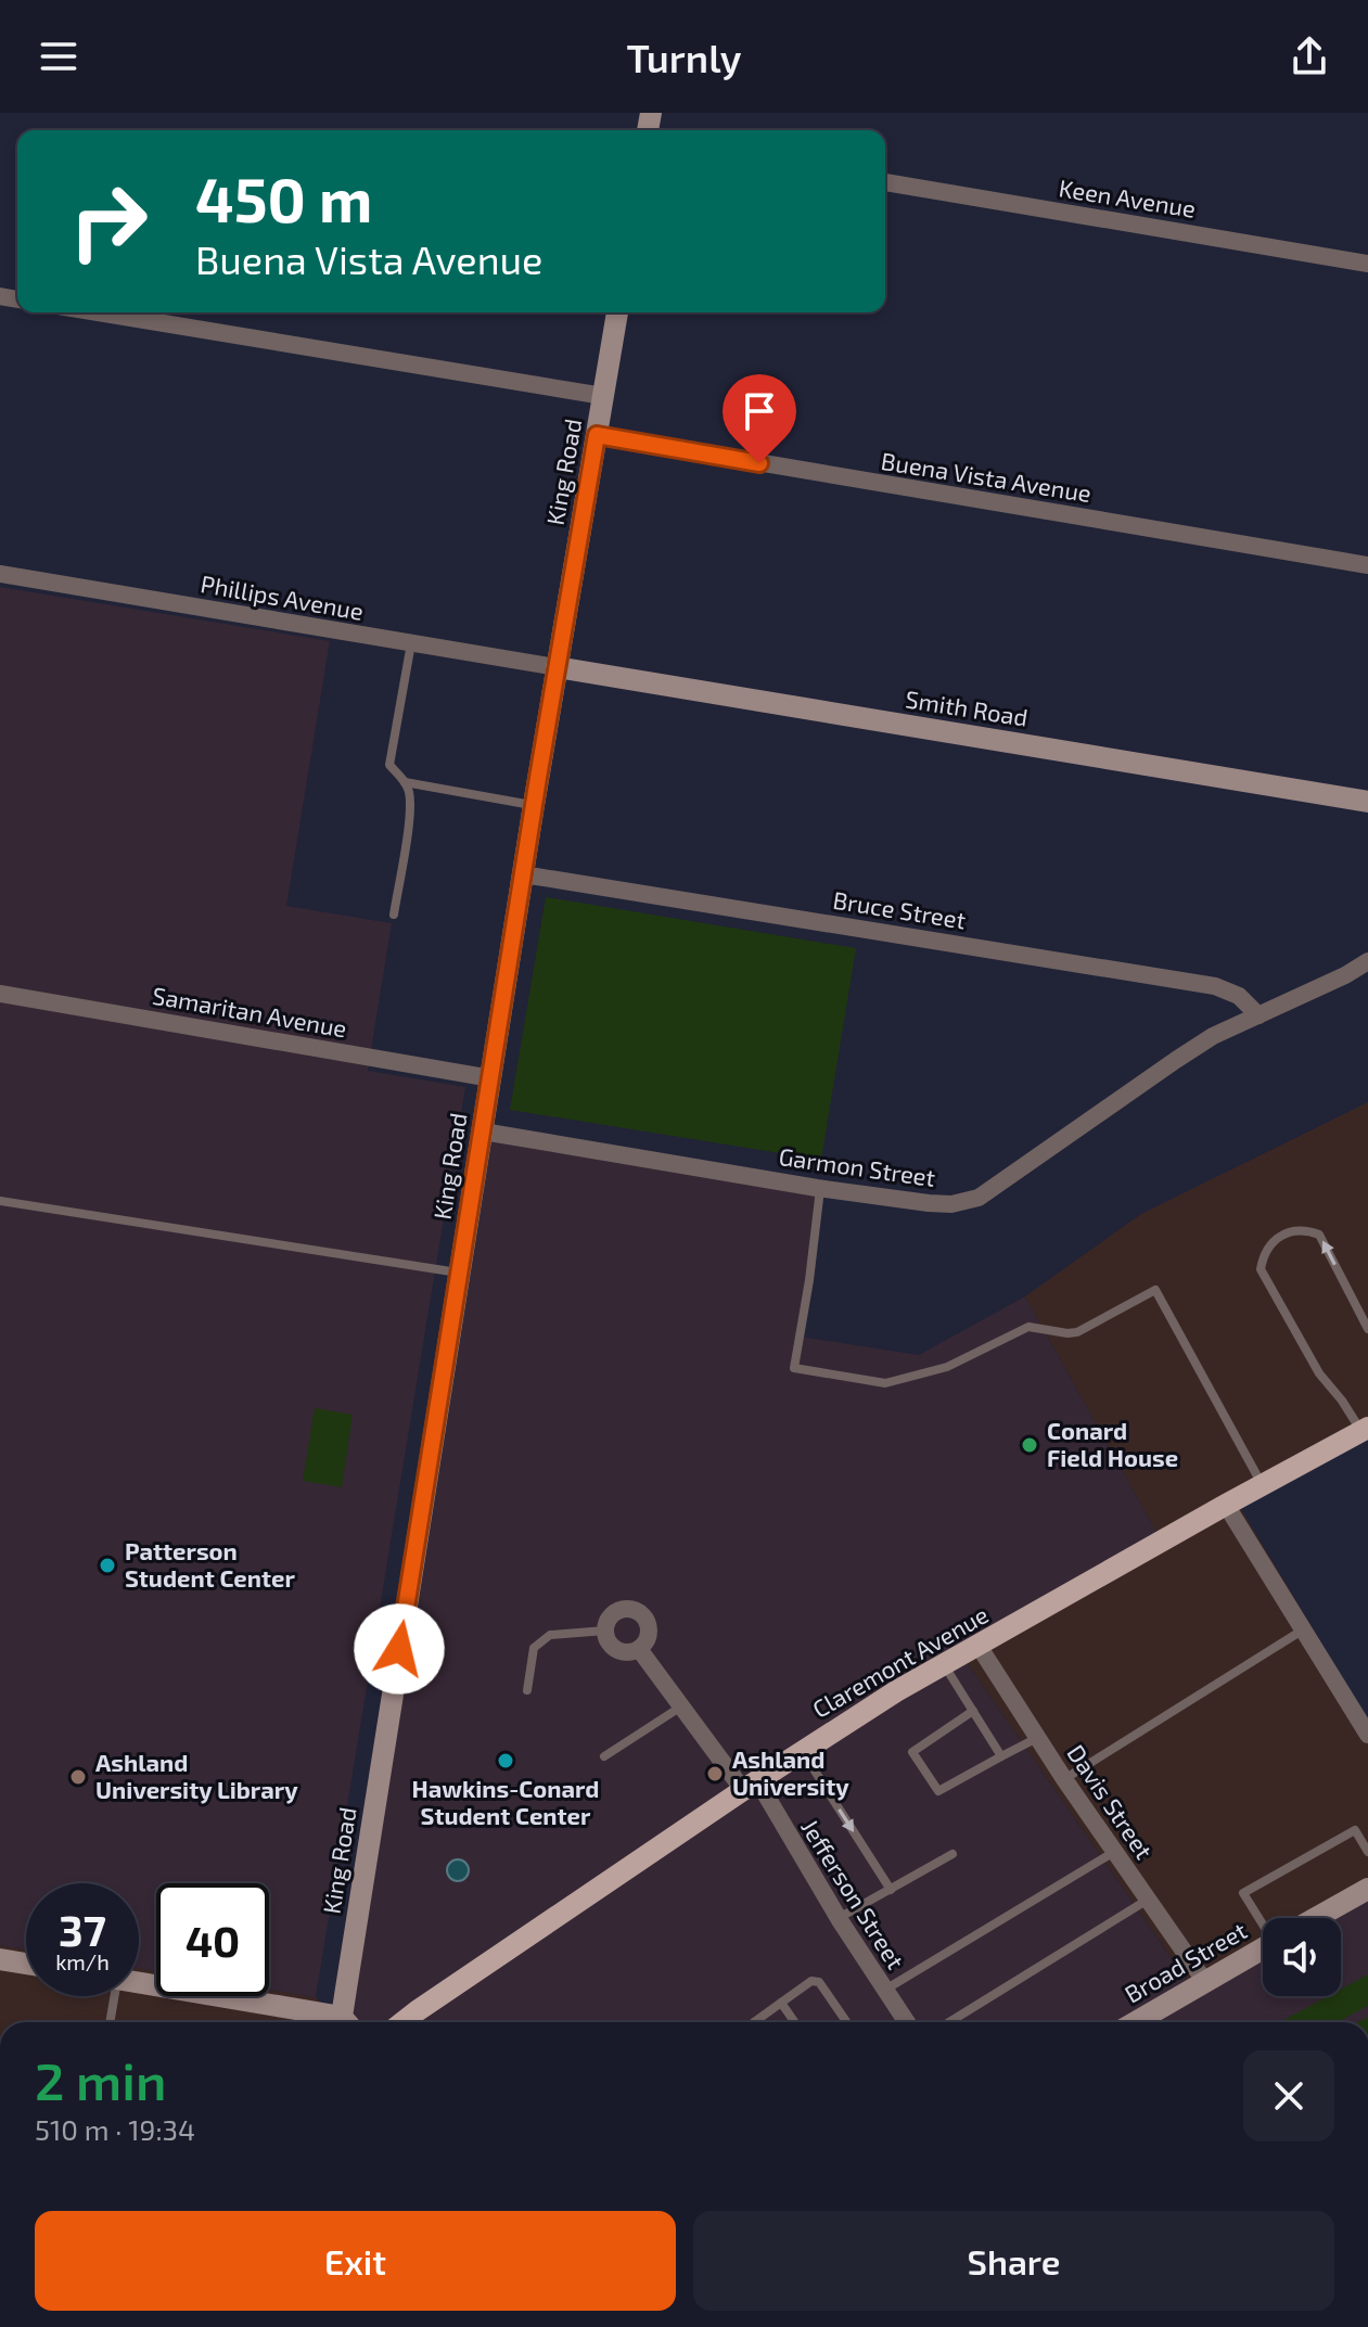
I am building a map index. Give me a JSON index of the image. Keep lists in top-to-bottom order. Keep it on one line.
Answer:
{"streets":{"main road":["Claremont Avenue"],"street":["Keen Avenue","King Road","Buena Vista Avenue","Phillips Avenue","Smith Road","Bruce Street","Samaritan Avenue","Garmon Street","Davis Street","Jefferson Street","Broad Street"]},"crossings":[["King Road","Buena Vista Avenue"],["King Road","Phillips Avenue"],["King Road","Smith Road"],["King Road","Bruce Street"],["King Road","Samaritan Avenue"],["King Road","Garmon Street"],["Phillips Avenue","Smith Road"],["Bruce Street","Garmon Street"],["Claremont Avenue","Davis Street"],["Claremont Avenue","Jefferson Street"],["Davis Street","Broad Street"]],"places":["Conard Field House","Patterson Student Center","Hawkins-Conard Student Center","Ashland University","Ashland University Library"],"page":{"header":"Turnly","turn":["450 m","Buena Vista Avenue"],"speed":"37 km/h","limit":"40","heading":["2 min","510 m · 19:34"],"buttons":["Exit","Share"]}}
